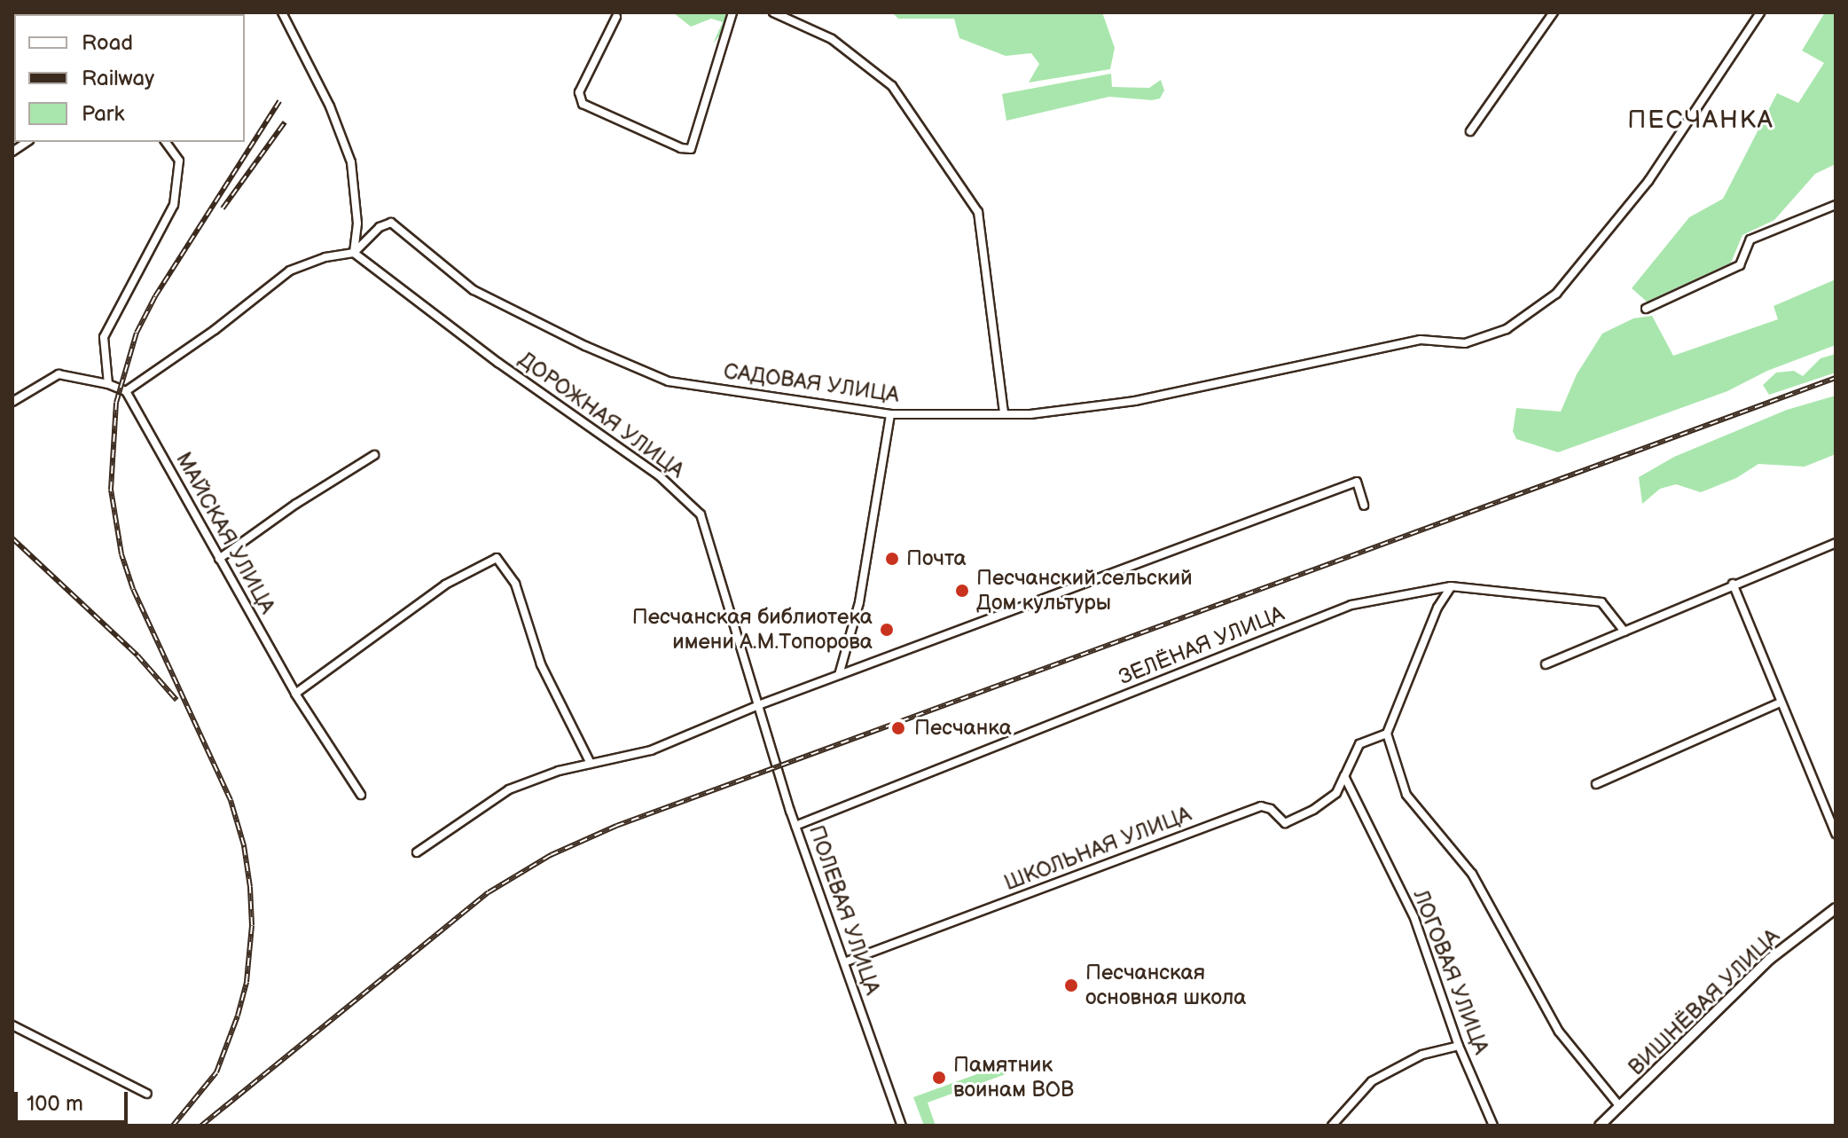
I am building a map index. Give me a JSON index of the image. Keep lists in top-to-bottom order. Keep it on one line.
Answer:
{"streets":{"street":["САДОВАЯ УЛИЦА","ДОРОЖНАЯ УЛИЦА","МАЙСКАЯ УЛИЦА","ЗЕЛЁНАЯ УЛИЦА","ШКОЛЬНАЯ УЛИЦА","ПОЛЕВАЯ УЛИЦА","ЛОГОВАЯ УЛИЦА","ВИШНЁВАЯ УЛИЦА"]},"crossings":[["САДОВАЯ УЛИЦА","ДОРОЖНАЯ УЛИЦА"],["ДОРОЖНАЯ УЛИЦА","ПОЛЕВАЯ УЛИЦА"],["ЗЕЛЁНАЯ УЛИЦА","ПОЛЕВАЯ УЛИЦА"],["ШКОЛЬНАЯ УЛИЦА","ПОЛЕВАЯ УЛИЦА"],["ШКОЛЬНАЯ УЛИЦА","ЛОГОВАЯ УЛИЦА"]],"districts":["ПЕСЧАНКА"],"places":["Почта","Песчанский сельский Дом культуры","Песчанская библиотека имени А.М.Топорова","Песчанка","Песчанская основная школа","Памятник воинам ВОВ"],"legend":["Road","Railway","Park"],"scale_bar":"100 m"}
